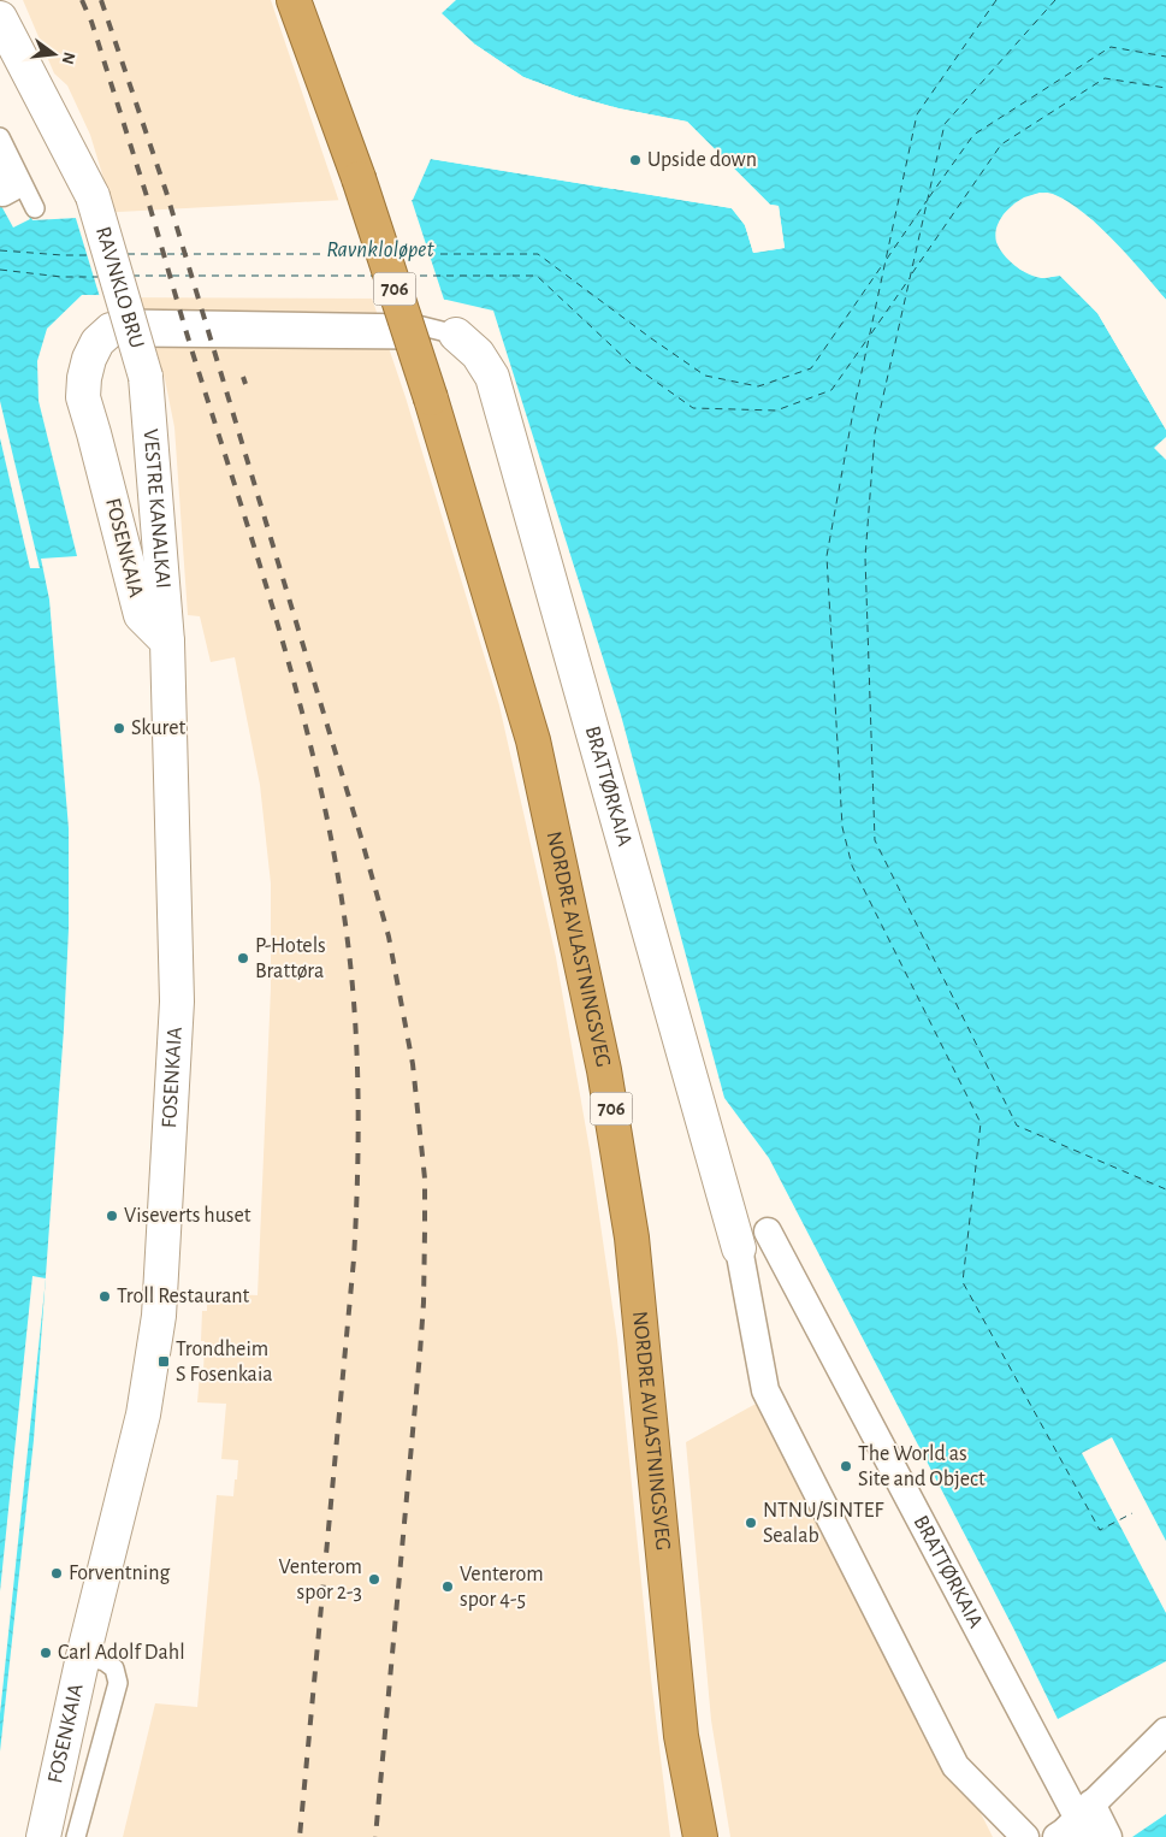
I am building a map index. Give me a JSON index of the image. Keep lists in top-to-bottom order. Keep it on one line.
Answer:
{"streets":{"highway":["706","NORDRE AVLASTNINGSVEG"],"street":["RAVNKLO BRU","VESTRE KANALKAI","FOSENKAIA","BRATTØRKAIA"]},"crossings":[["RAVNKLO BRU","VESTRE KANALKAI"],["VESTRE KANALKAI","FOSENKAIA"],["FOSENKAIA","BRATTØRKAIA"]],"water":["Ravnkloløpet"],"places":{"other":["Upside down","Skuret","P-Hotels Brattøra","Viseverts huset","Troll Restaurant","The World as Site and Object","NTNU/SINTEF Sealab","Forventning","Venterom spor 2-3","Venterom spor 4-5","Carl Adolf Dahl"],"transit":["Trondheim S Fosenkaia"]},"north":"right"}
